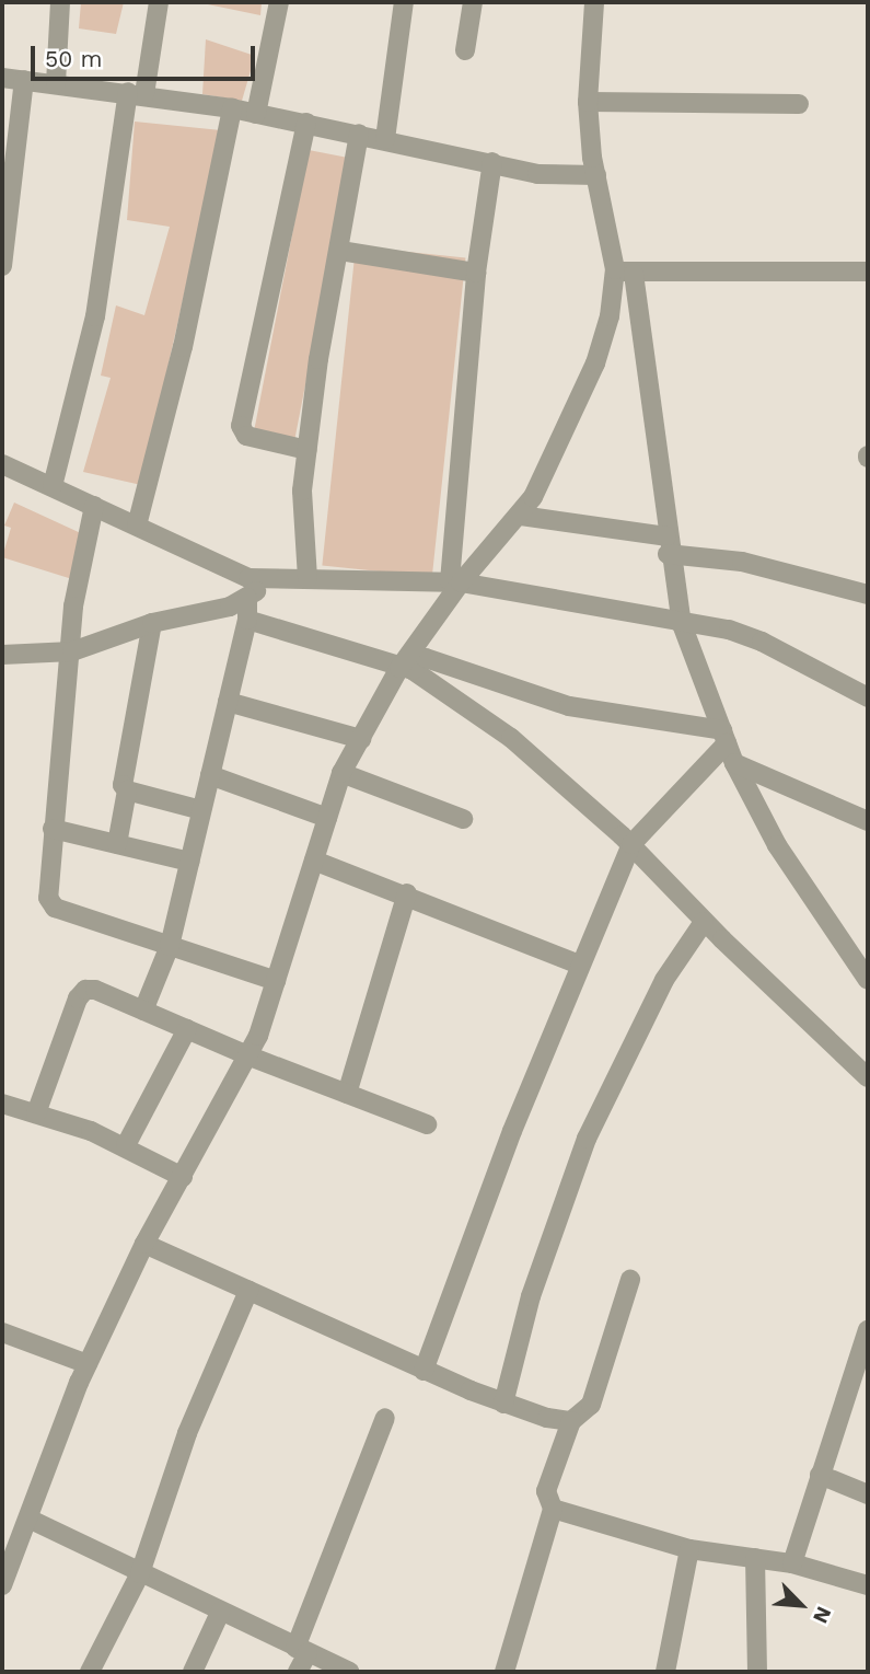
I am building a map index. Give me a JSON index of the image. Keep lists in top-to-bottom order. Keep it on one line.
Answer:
{"scale_bar":"50 m","north":"bottom right"}
